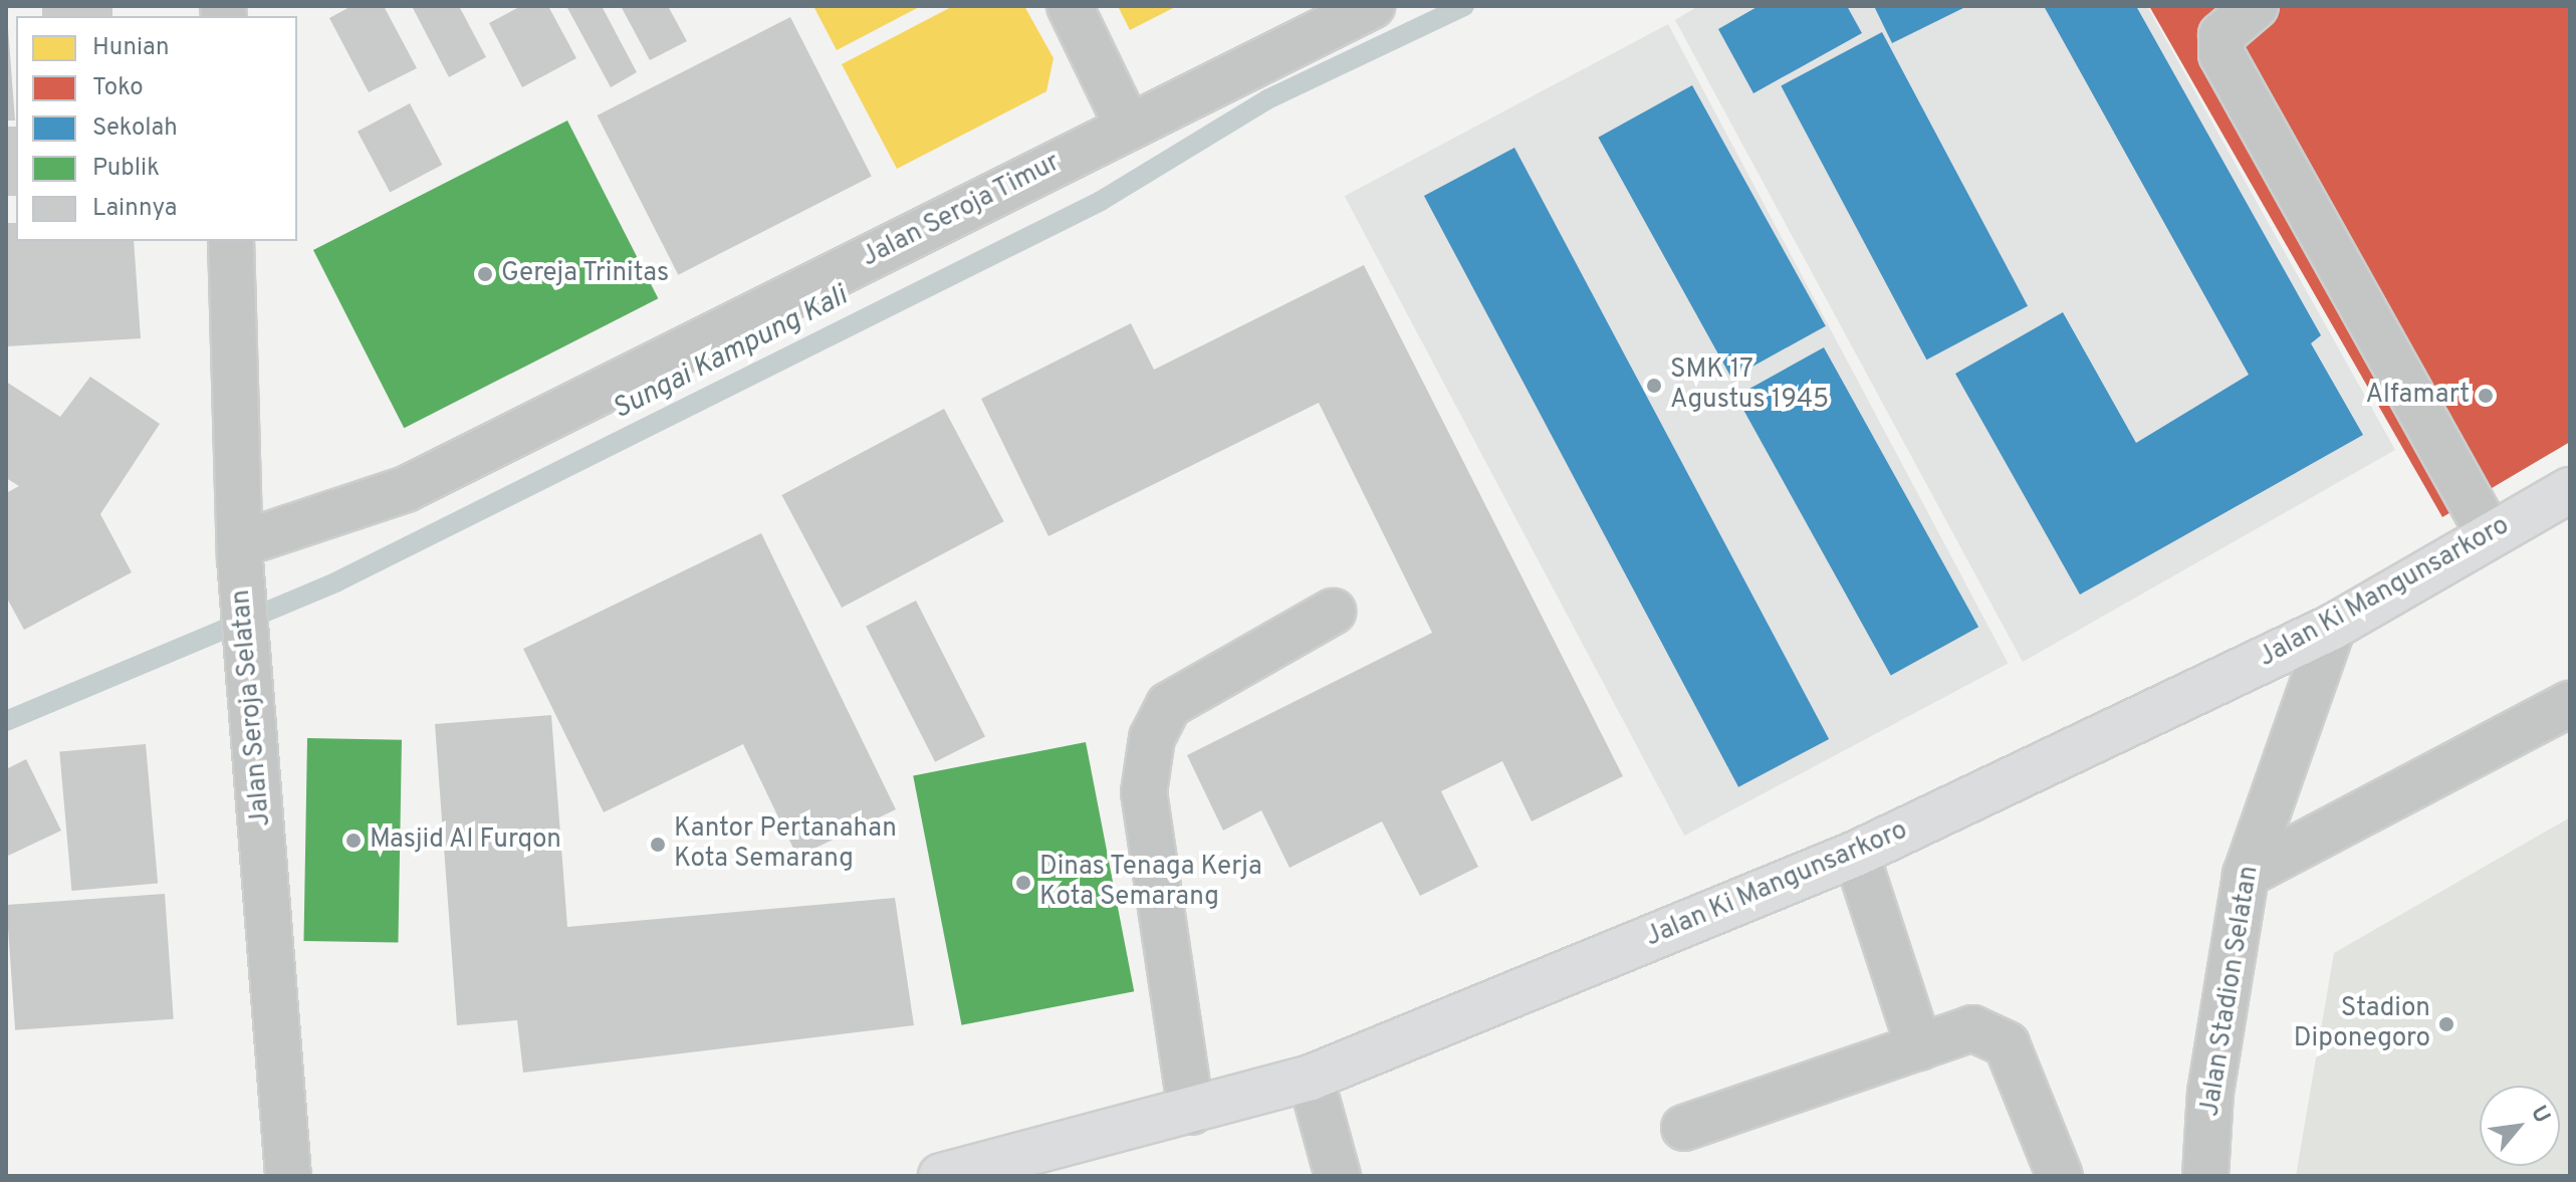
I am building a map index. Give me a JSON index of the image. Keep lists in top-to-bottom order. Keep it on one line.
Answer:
{"streets":{"main road":["Jalan Ki Mangunsarkoro"],"street":["Jalan Seroja Timur","Jalan Seroja Selatan","Jalan Stadion Selatan"]},"crossings":[["Jalan Seroja Timur","Jalan Seroja Selatan"],["Jalan Ki Mangunsarkoro","Jalan Stadion Selatan"]],"water":["Sungai Kampung Kali"],"places":["Gereja Trinitas","SMK 17 Agustus 1945","Alfamart","Masjid Al Furqon","Kantor Pertanahan Kota Semarang","Dinas Tenaga Kerja Kota Semarang","Stadion Diponegoro"],"legend":["Hunian","Toko","Sekolah","Publik","Lainnya"],"north":"top right"}
